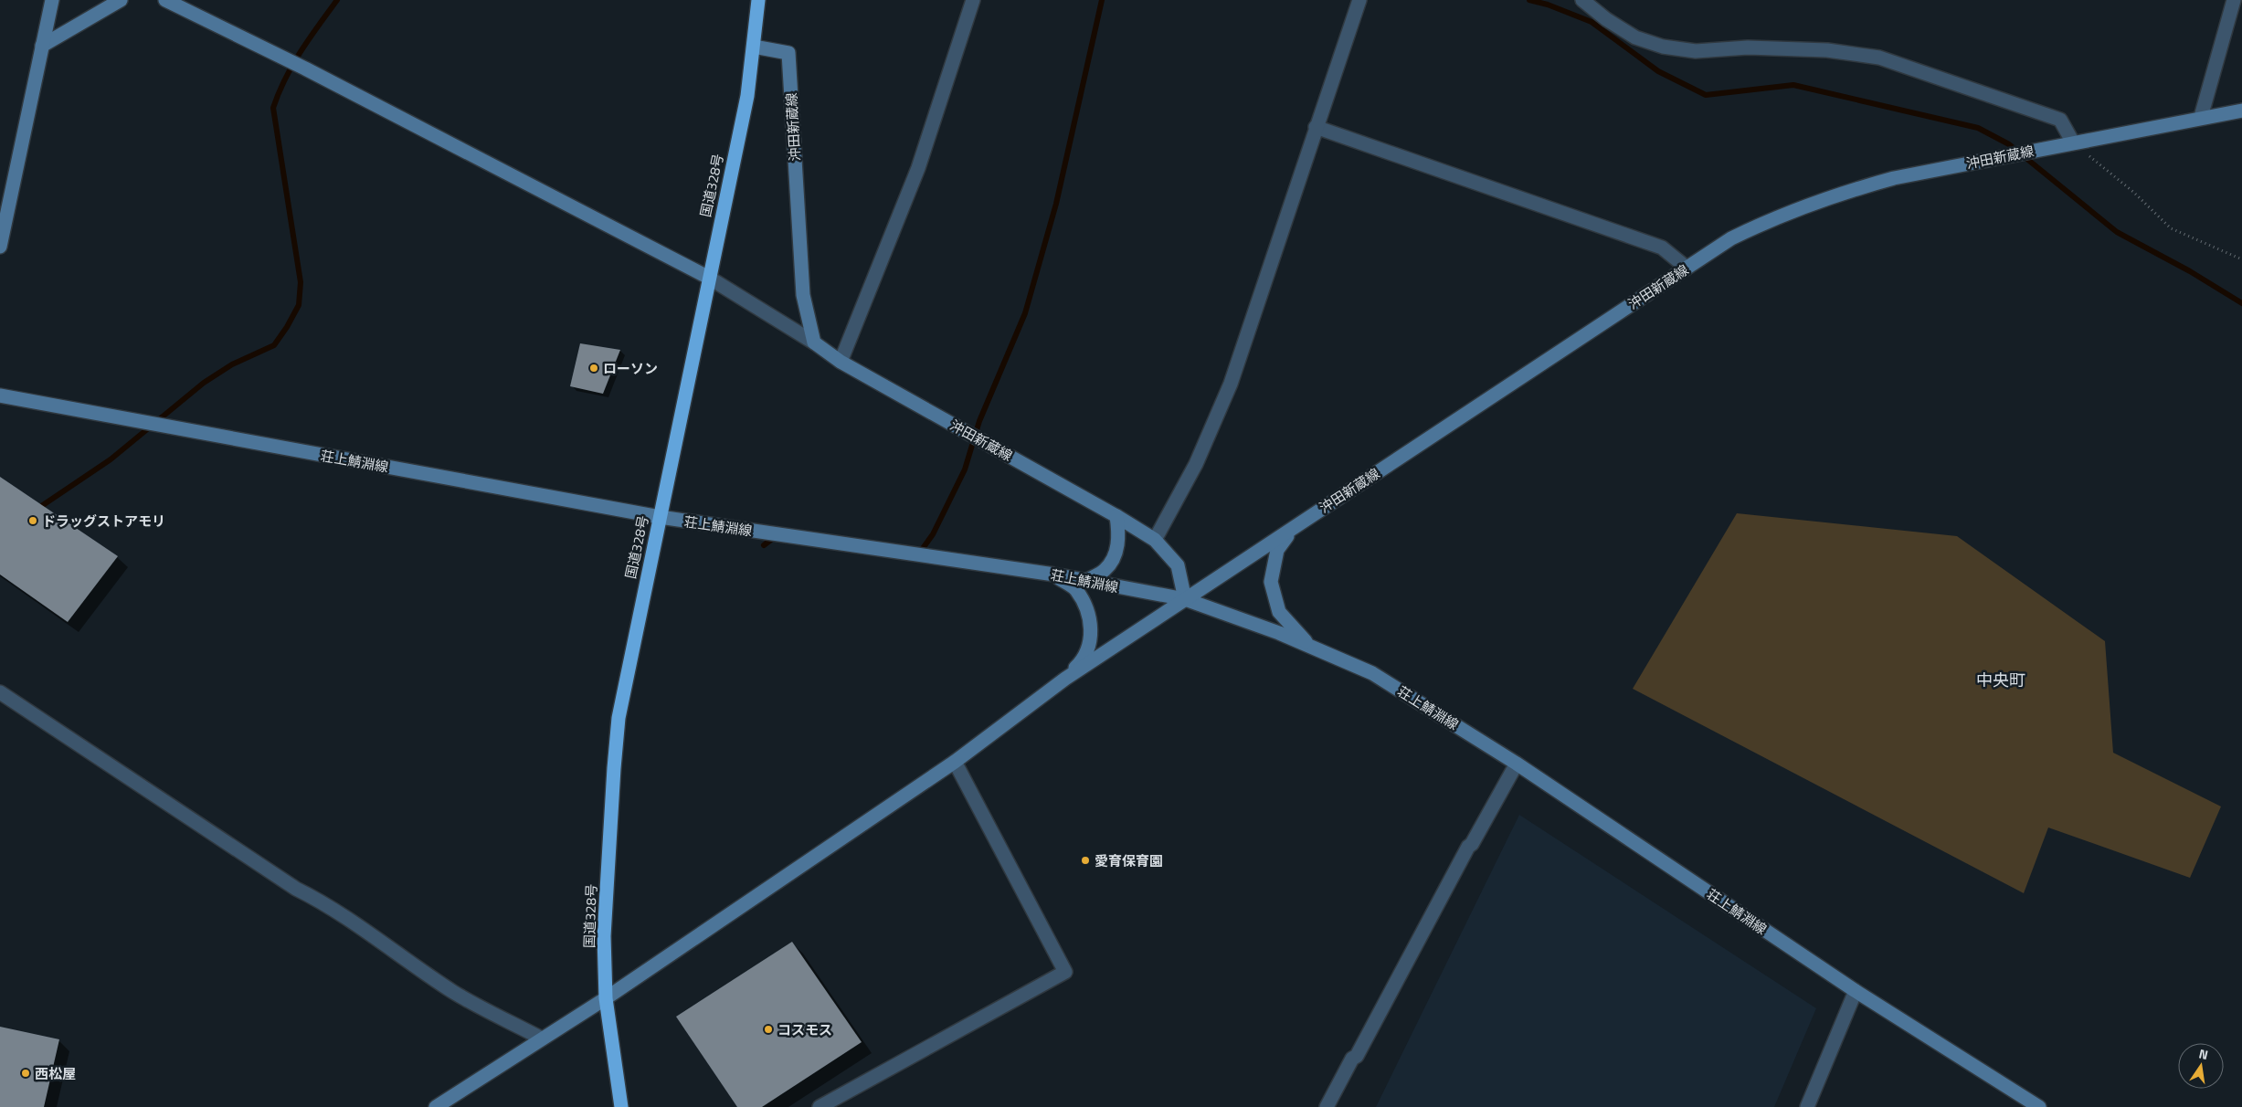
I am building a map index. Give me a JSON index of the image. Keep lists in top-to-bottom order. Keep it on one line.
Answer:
{"streets":{"highway":["国道328号"],"main road":["沖田新蔵線","荘上鯖淵線"]},"crossings":[["沖田新蔵線","国道328号"],["沖田新蔵線","荘上鯖淵線"],["国道328号","荘上鯖淵線"]],"districts":["中央町"],"places":["ローソン","ドラッグストアモリ","愛育保育園","コスモス","西松屋"],"north":"top"}
